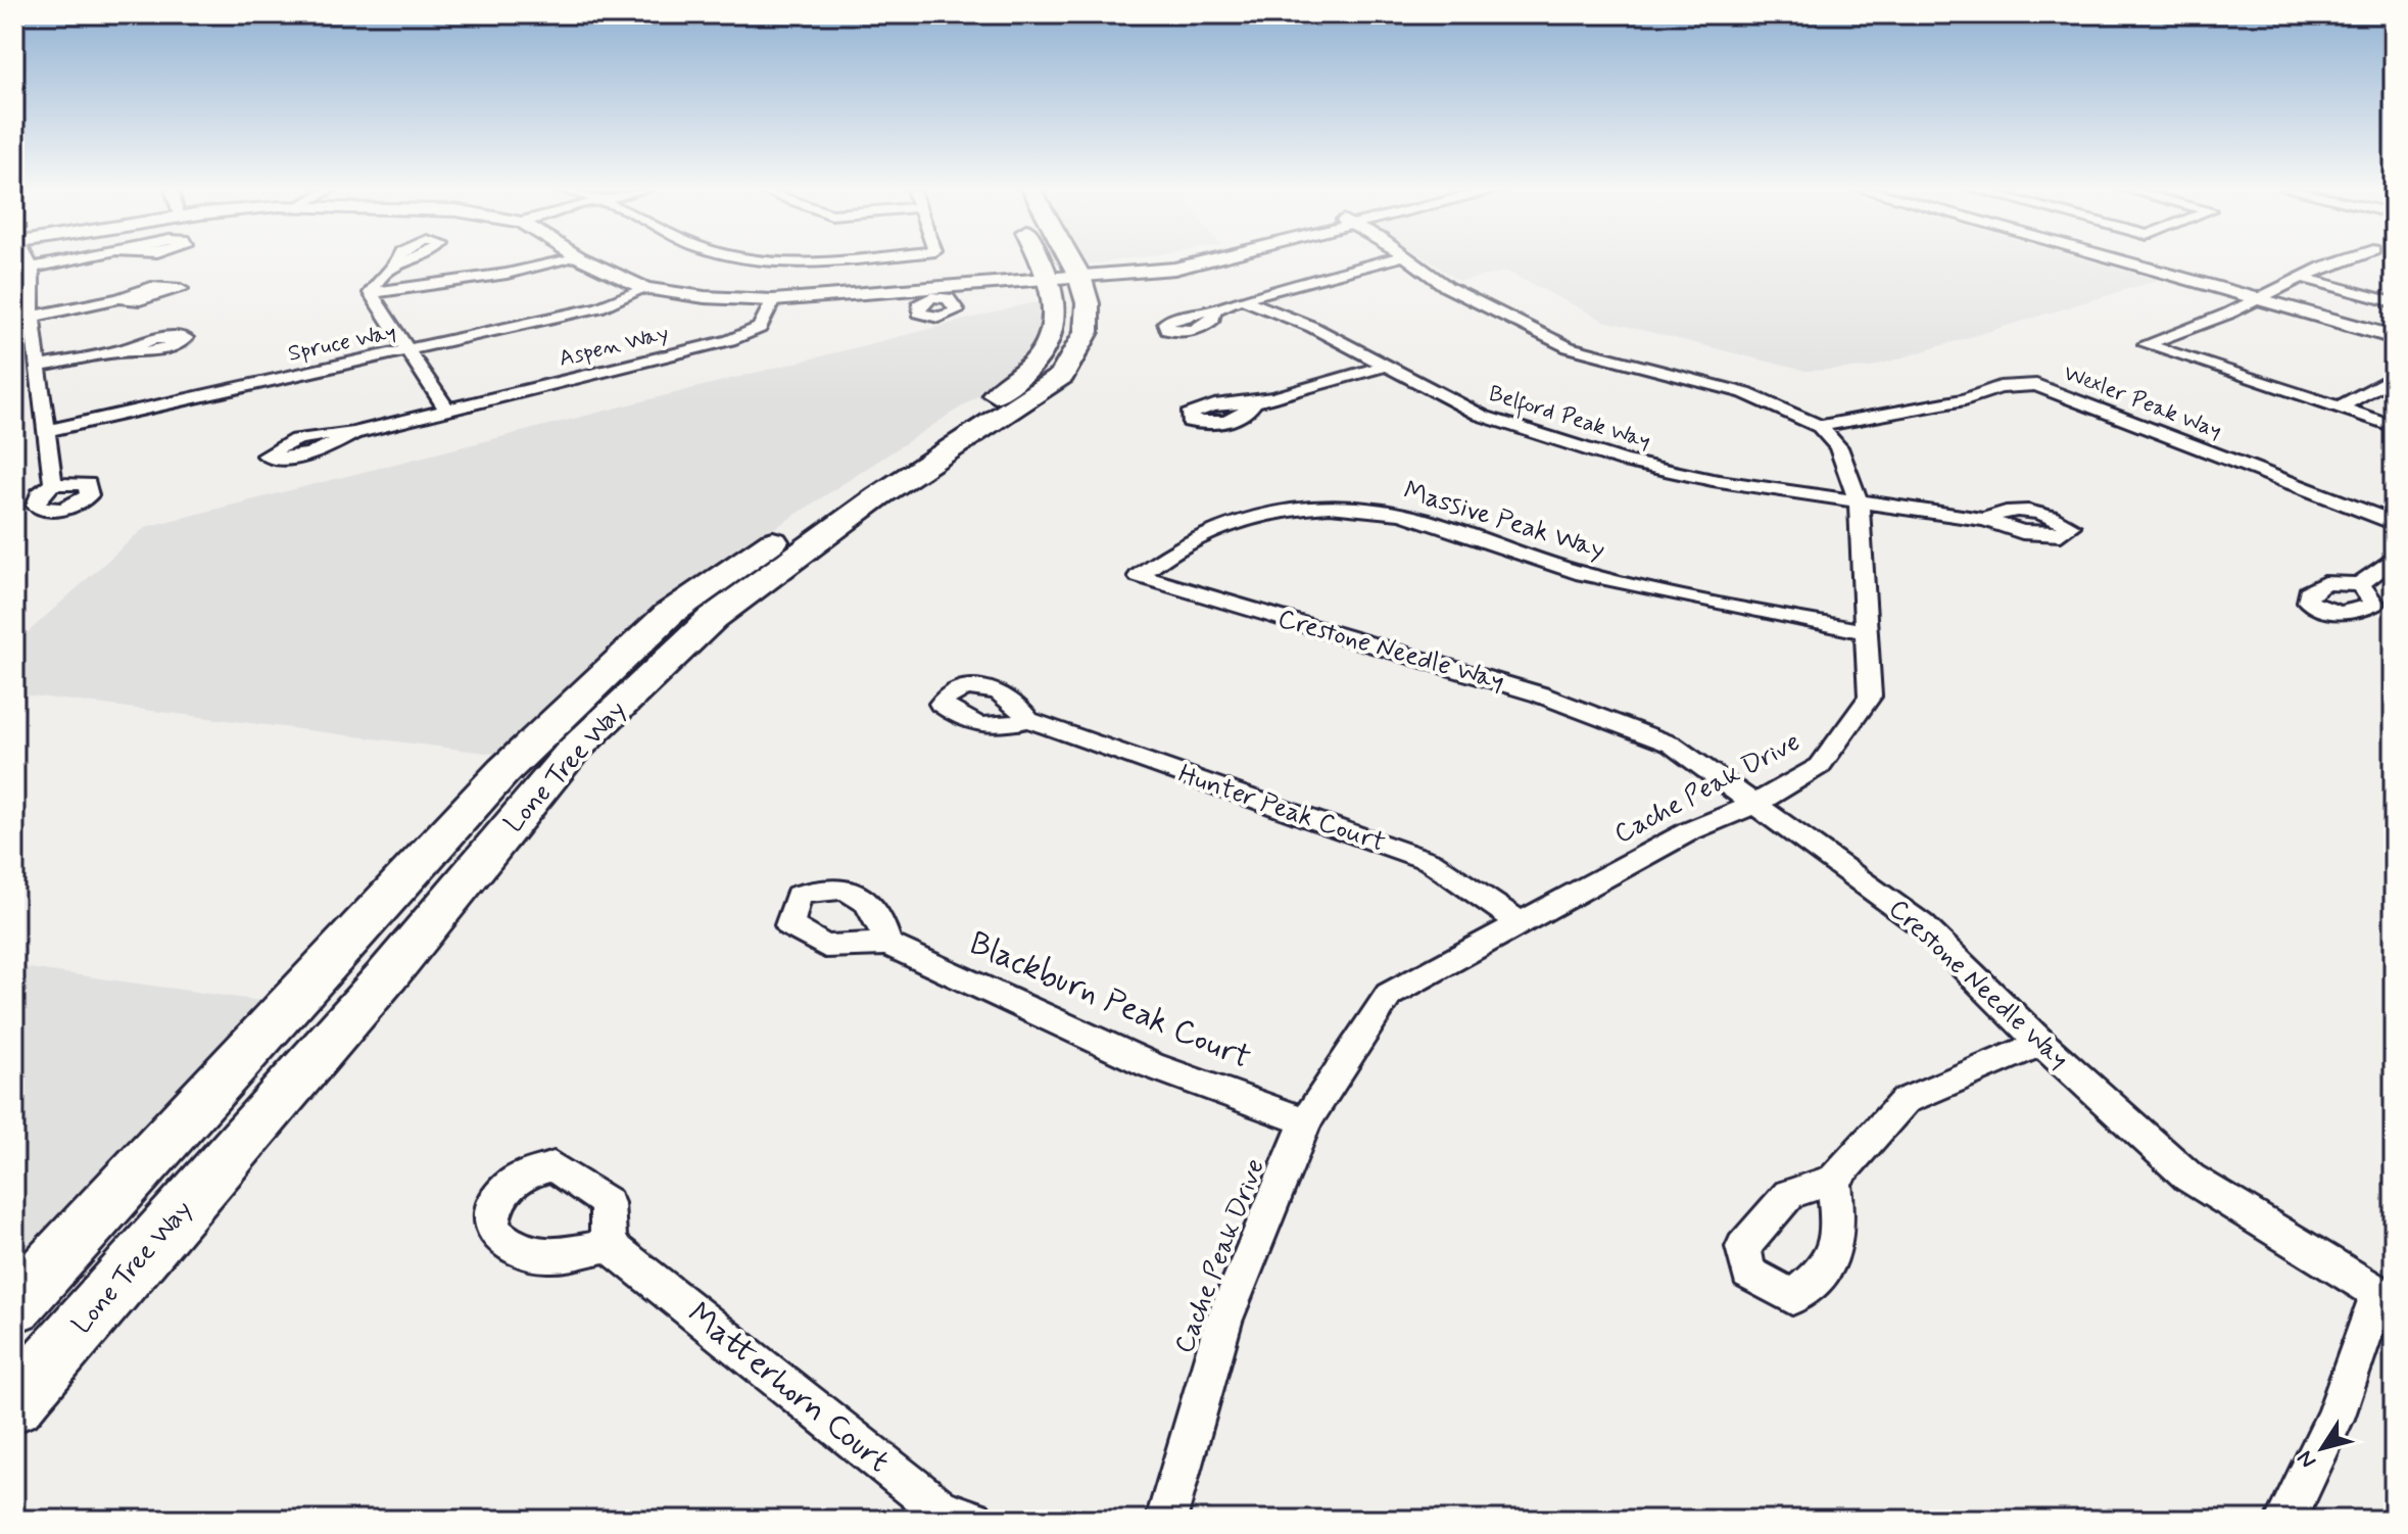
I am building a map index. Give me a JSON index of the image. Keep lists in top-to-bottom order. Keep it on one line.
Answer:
{"streets":{"main road":["Lone Tree Way"],"street":["Spruce Way","Aspen Way","Wexler Peak Way","Belford Peak Way","Massive Peak Way","Crestone Needle Way","Cache Peak Drive","Hunter Peak Court","Blackburn Peak Court","Matterhorn Court"]},"crossings":[["Wexler Peak Way","Cache Peak Drive"],["Belford Peak Way","Cache Peak Drive"],["Massive Peak Way","Crestone Needle Way"],["Massive Peak Way","Cache Peak Drive"],["Crestone Needle Way","Cache Peak Drive"],["Cache Peak Drive","Hunter Peak Court"],["Cache Peak Drive","Blackburn Peak Court"]],"north":"bottom left"}
